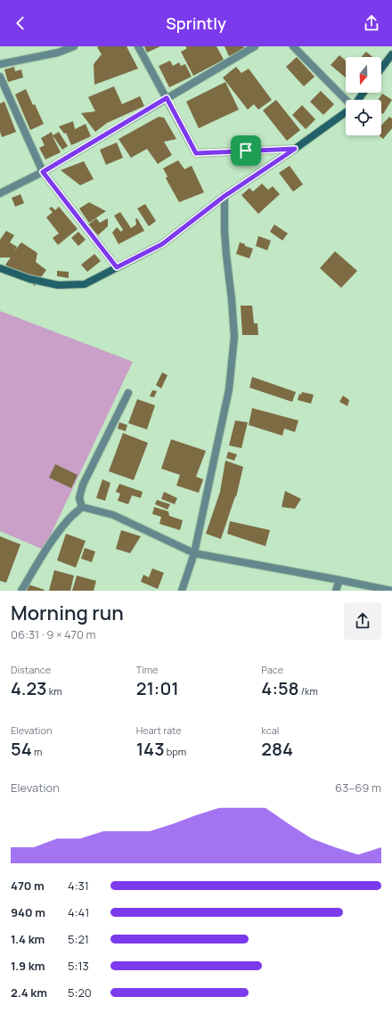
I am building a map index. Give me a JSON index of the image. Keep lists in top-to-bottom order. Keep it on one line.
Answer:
{"north":"bottom","page":{"header":"Sprintly","heading":["Morning run","06:31 · 9 × 470 m"],"stats":[["Distance","4.23 km"],["Time","21:01"],["Pace","4:58 /km"],["Elevation","54 m"],["Heart rate","143 bpm"],["kcal","284"]],"chart":["Elevation","63–69 m"],"list":[{"name":"470 m","note":"4:31"},{"name":"940 m","note":"4:41"},{"name":"1.4 km","note":"5:21"},{"name":"1.9 km","note":"5:13"},{"name":"2.4 km","note":"5:20"}]}}
